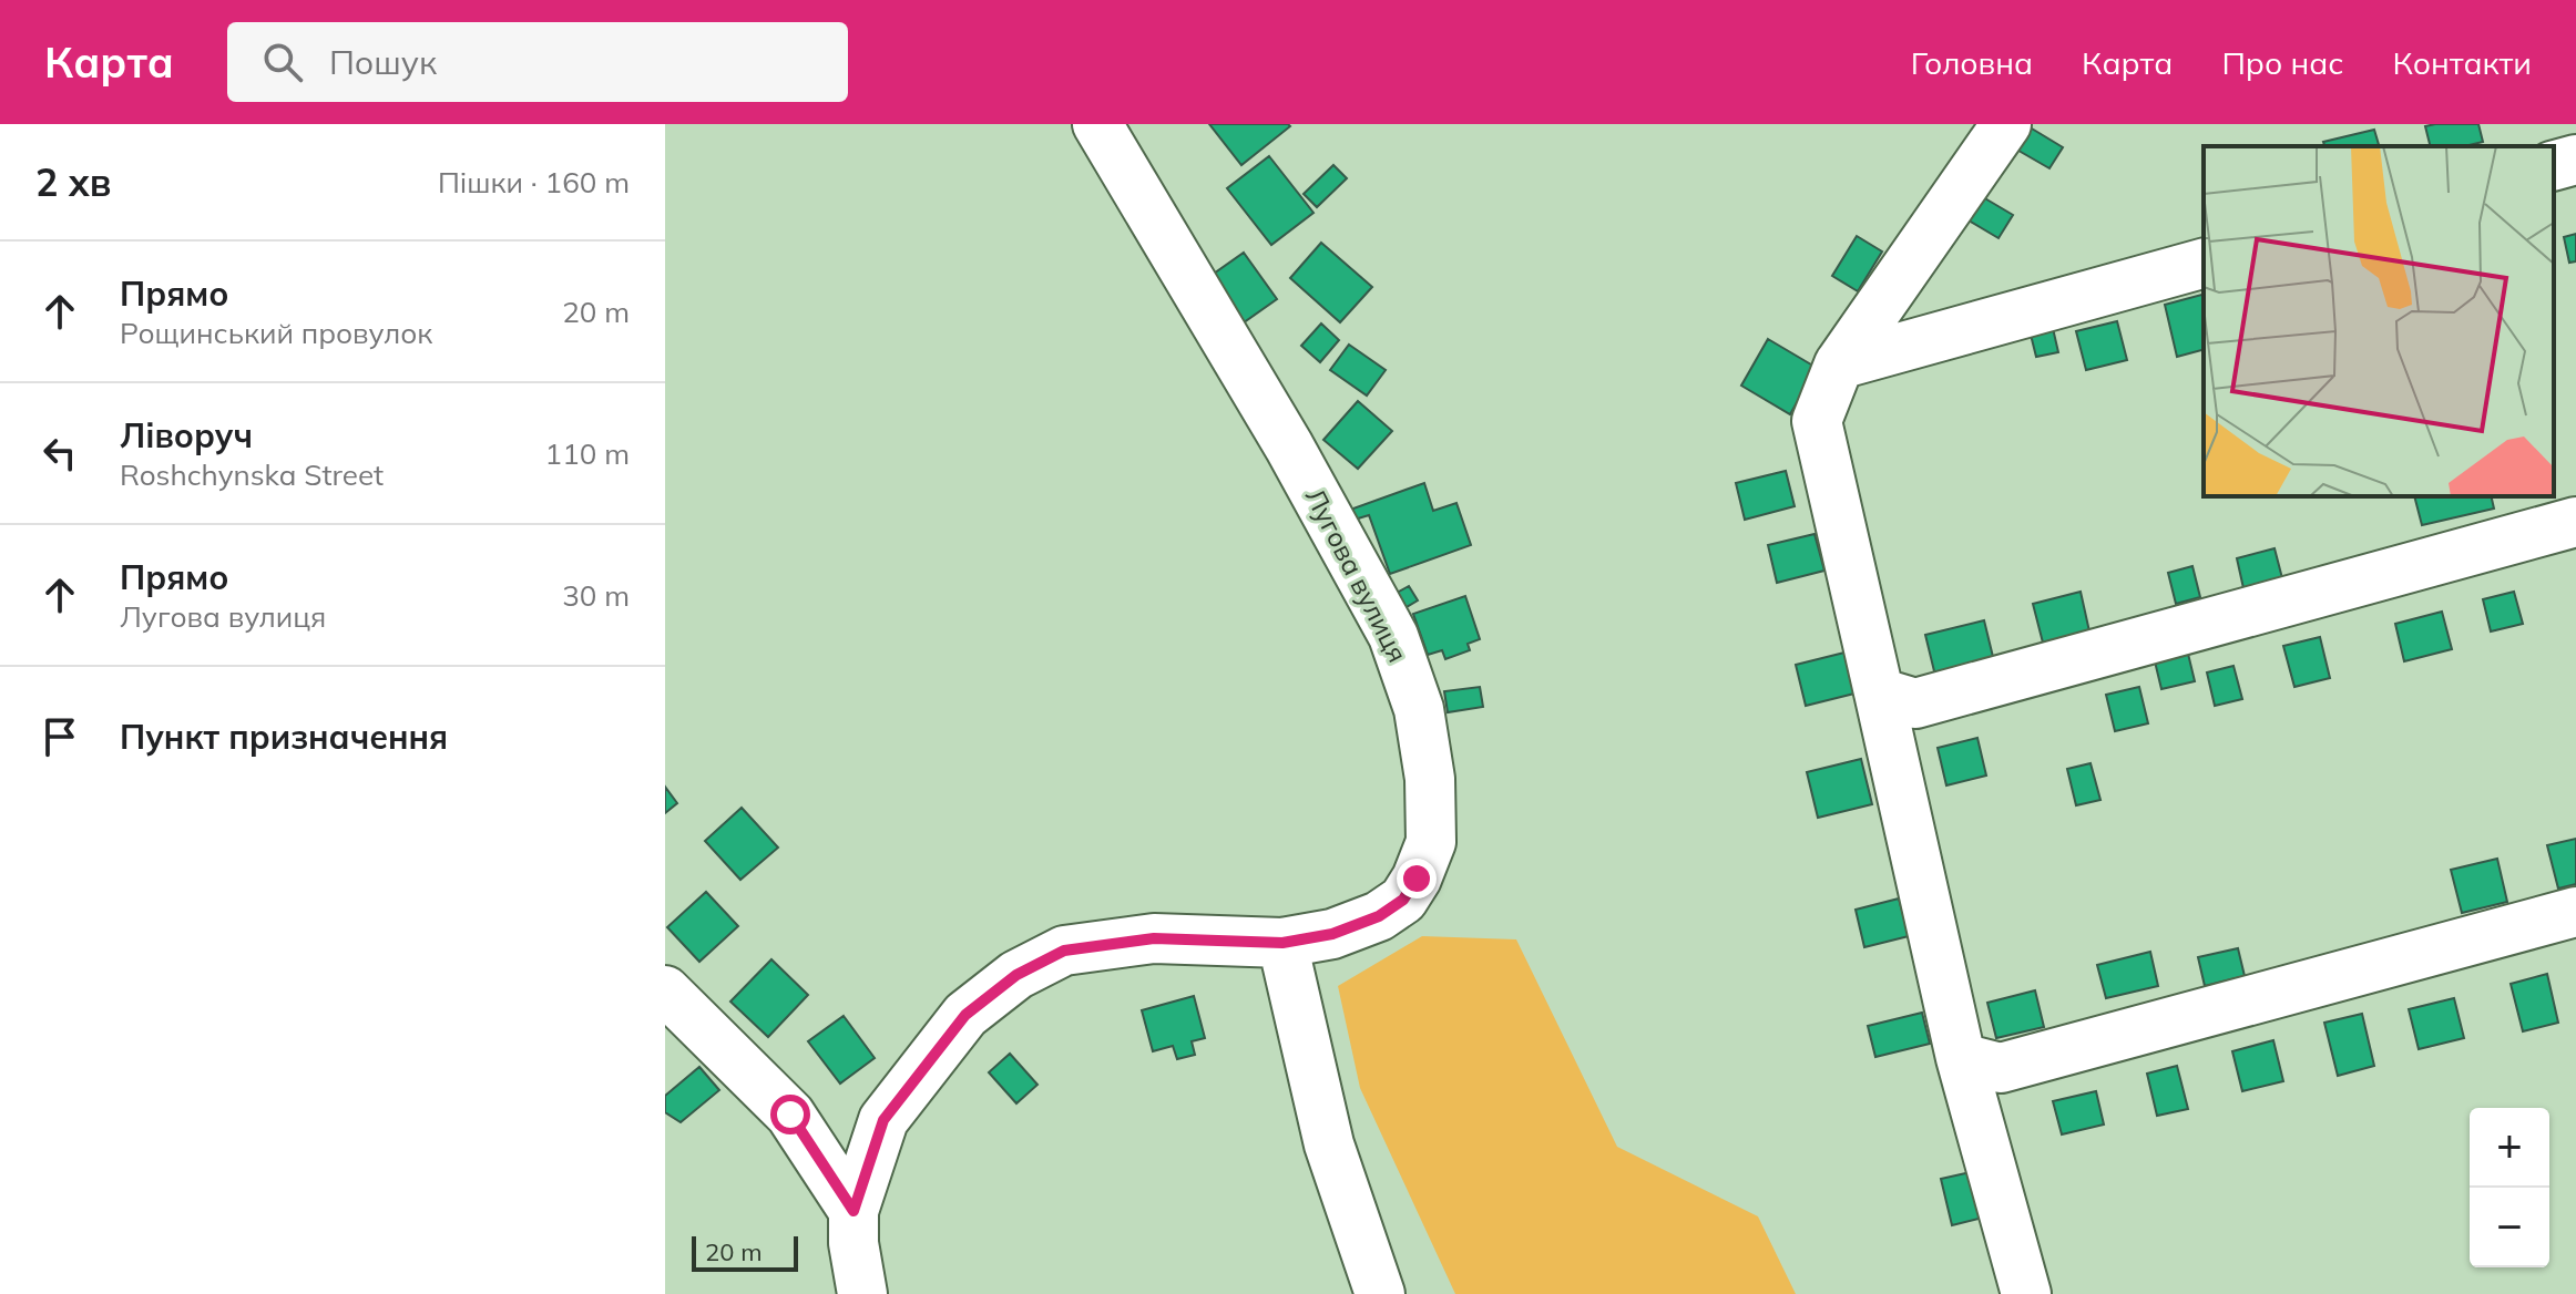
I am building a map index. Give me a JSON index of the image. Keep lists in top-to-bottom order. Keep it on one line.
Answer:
{"streets":{"street":["Лугова вулиця"]},"scale_bar":"20 m","page":{"header":"Карта","search":"Пошук","nav":["Головна","Карта","Про нас","Контакти"],"heading":["2 хв","Пішки · 160 m"],"list":[["Прямо","Рощинський провулок","20 m"],["Ліворуч","Roshchynska Street","110 m"],["Прямо","Лугова вулиця","30 m"],"Пункт призначення"],"map_buttons":["+","−"],"scale":"20 m"}}
